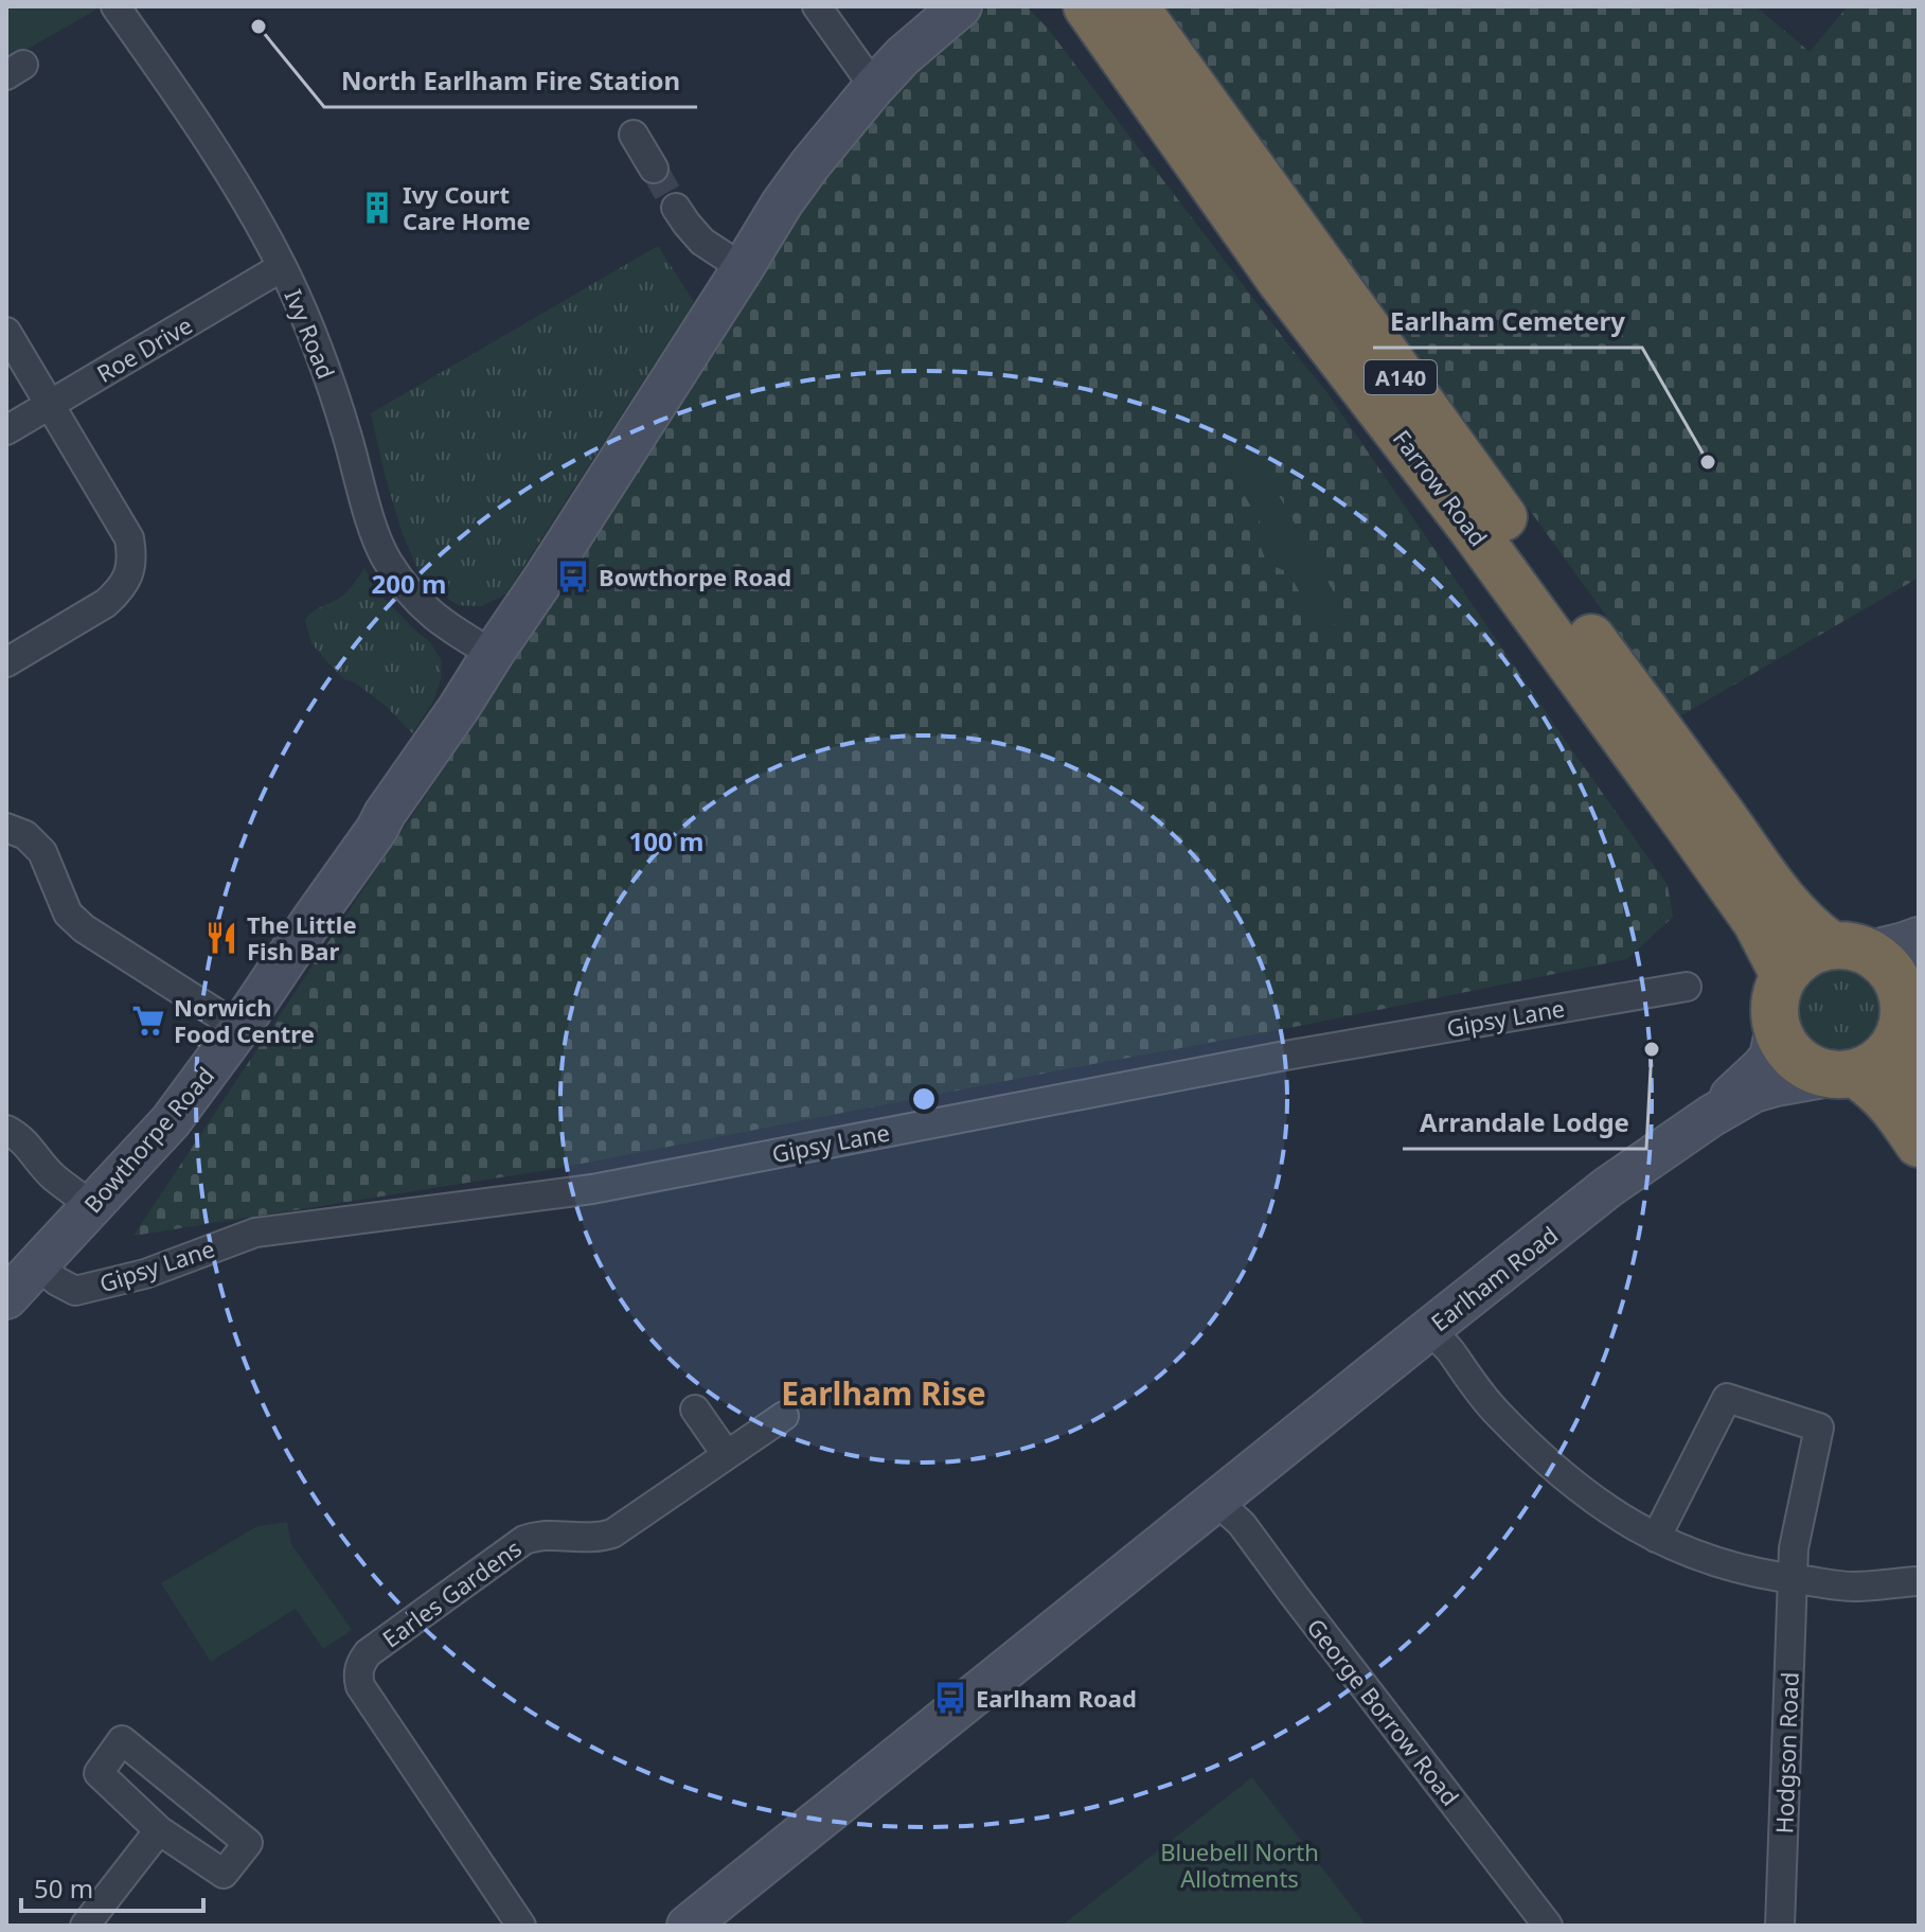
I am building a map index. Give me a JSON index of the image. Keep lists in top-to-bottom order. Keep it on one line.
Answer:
{"streets":{"highway":["A140","Farrow Road"],"street":["Ivy Road","Roe Drive","Gipsy Lane","Bowthorpe Road","Earlham Road","Earles Gardens","George Borrow Road","Hodgson Road"]},"crossings":[["Ivy Road","Roe Drive"],["Ivy Road","Bowthorpe Road"],["A140","Farrow Road"],["A140","Earlham Road"],["Farrow Road","Earlham Road"],["Gipsy Lane","Bowthorpe Road"],["Earlham Road","George Borrow Road"]],"districts":["Earlham Rise"],"parks":["Bluebell North Allotments"],"places":{"other":["North Earlham Fire Station","Earlham Cemetery","Arrandale Lodge"],"building":["Ivy Court Care Home"],"bus stop":["Bowthorpe Road","Earlham Road"],"restaurant":["The Little Fish Bar"],"supermarket":["Norwich Food Centre"]},"scale_bar":"50 m","rings":["200 m","100 m"]}
